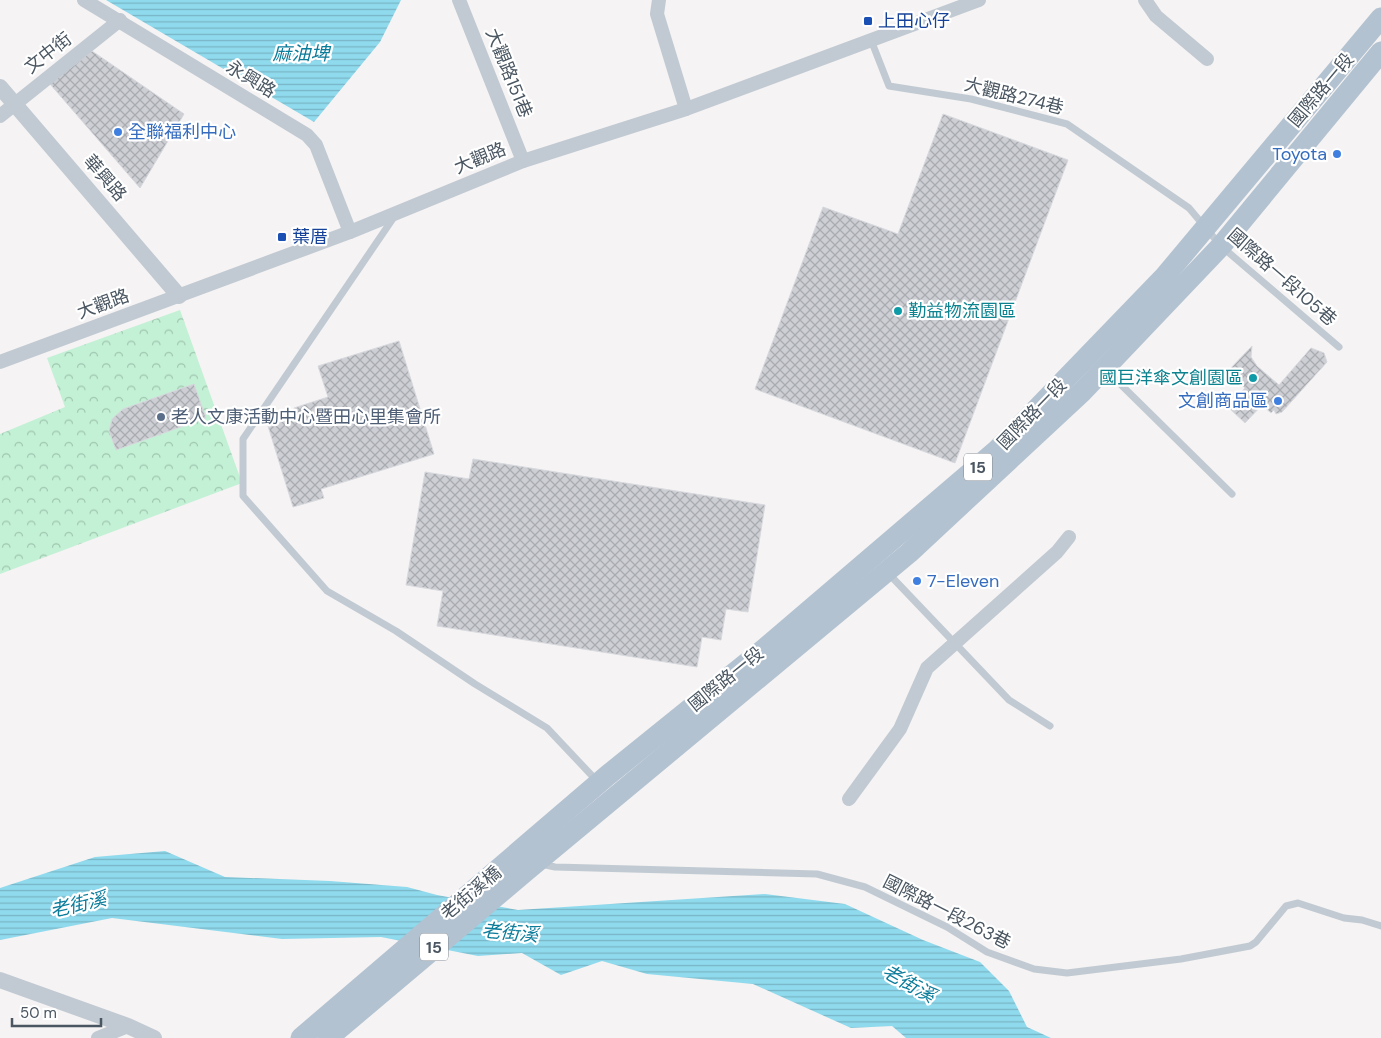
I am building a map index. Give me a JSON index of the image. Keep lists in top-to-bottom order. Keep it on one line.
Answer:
{"streets":{"main road":["國際路一段","15","老街溪橋"],"street":["文中街","大觀路151巷","永興路","大觀路","華興路"],"lane":["大觀路274巷","國際路一段105巷","國際路一段263巷"]},"crossings":[["文中街","永興路"],["文中街","華興路"],["大觀路151巷","大觀路"],["永興路","大觀路"],["國際路一段","大觀路274巷"],["國際路一段","國際路一段105巷"],["國際路一段","老街溪橋"],["國際路一段","國際路一段263巷"],["大觀路274巷","大觀路"],["大觀路274巷","國際路一段105巷"],["大觀路","華興路"],["15","老街溪橋"],["老街溪橋","國際路一段263巷"]],"water":["麻油埤","老街溪"],"places":{"transit":["上田心仔","葉厝"],"other":["全聯福利中心","Toyota","勤益物流園區","國巨洋傘文創園區","文創商品區","老人文康活動中心暨田心里集會所","7-Eleven"]},"scale_bar":"50 m"}
